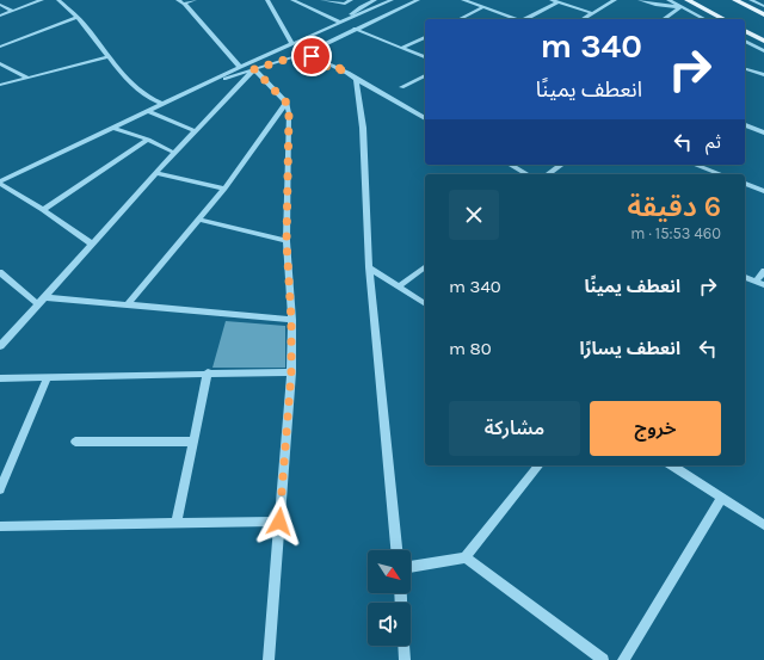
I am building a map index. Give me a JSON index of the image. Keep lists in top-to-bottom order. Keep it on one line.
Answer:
{"north":"bottom right","page":{"turn":["340 m","انعطف يمينًا"],"then":"ثم","heading":["6 دقيقة","460 m · 15:53"],"list":[{"name":"انعطف يمينًا","value":"340 m"},{"name":"انعطف يسارًا","value":"80 m"}],"buttons":["خروج","مشاركة"]}}
